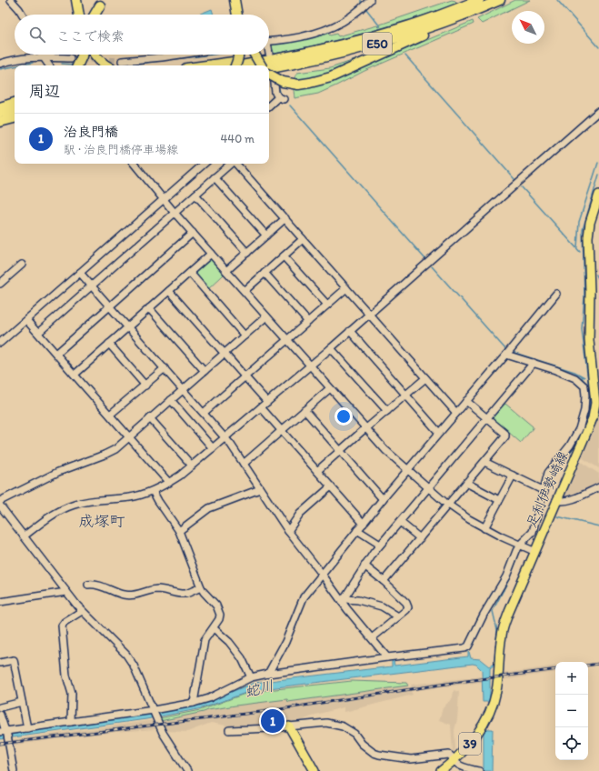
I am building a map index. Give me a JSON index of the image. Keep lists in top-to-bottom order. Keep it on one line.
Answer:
{"streets":{"highway":["E50"],"main road":["足利伊勢崎線","39"]},"districts":["成塚町"],"water":["蛇川"],"north":"top left","page":{"search":"ここで検索","heading":"周辺","list":[{"mark":"1","name":"治良門橋","note":"駅 · 治良門橋停車場線","value":"440 m"}],"map_buttons":["+","−"],"pins":"1"}}
